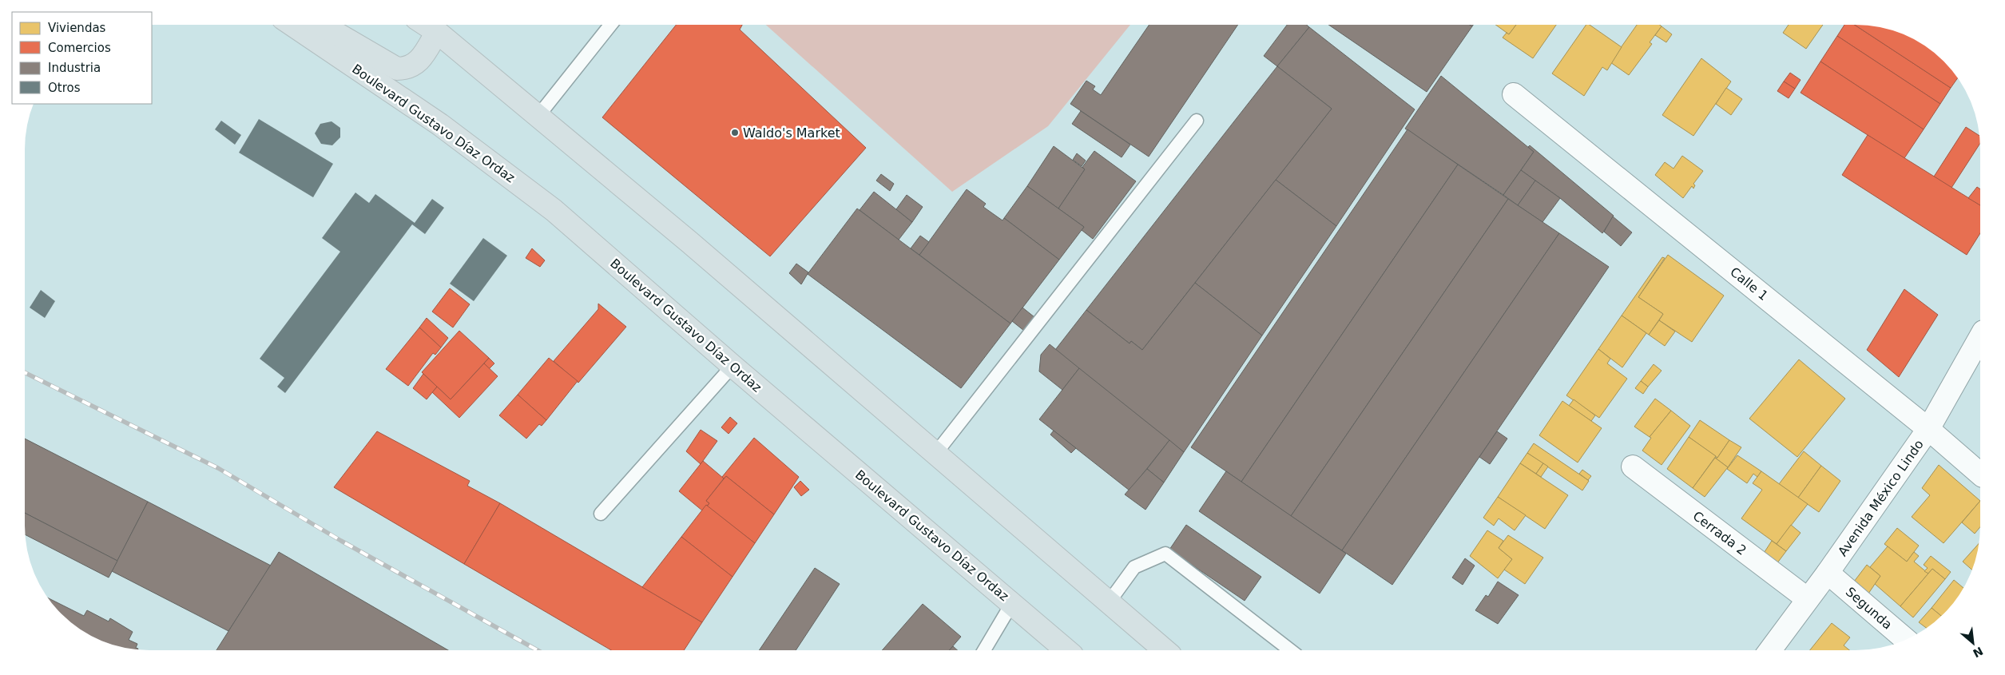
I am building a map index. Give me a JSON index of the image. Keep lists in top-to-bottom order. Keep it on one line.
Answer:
{"streets":{"main road":["Boulevard Gustavo Díaz Ordaz"],"street":["Calle 1","Avenida México Lindo","Cerrada 2","Segunda"]},"crossings":[["Calle 1","Avenida México Lindo"],["Avenida México Lindo","Cerrada 2"],["Avenida México Lindo","Segunda"]],"places":["Waldo's Market"],"legend":["Viviendas","Comercios","Industria","Otros"],"north":"bottom right"}
